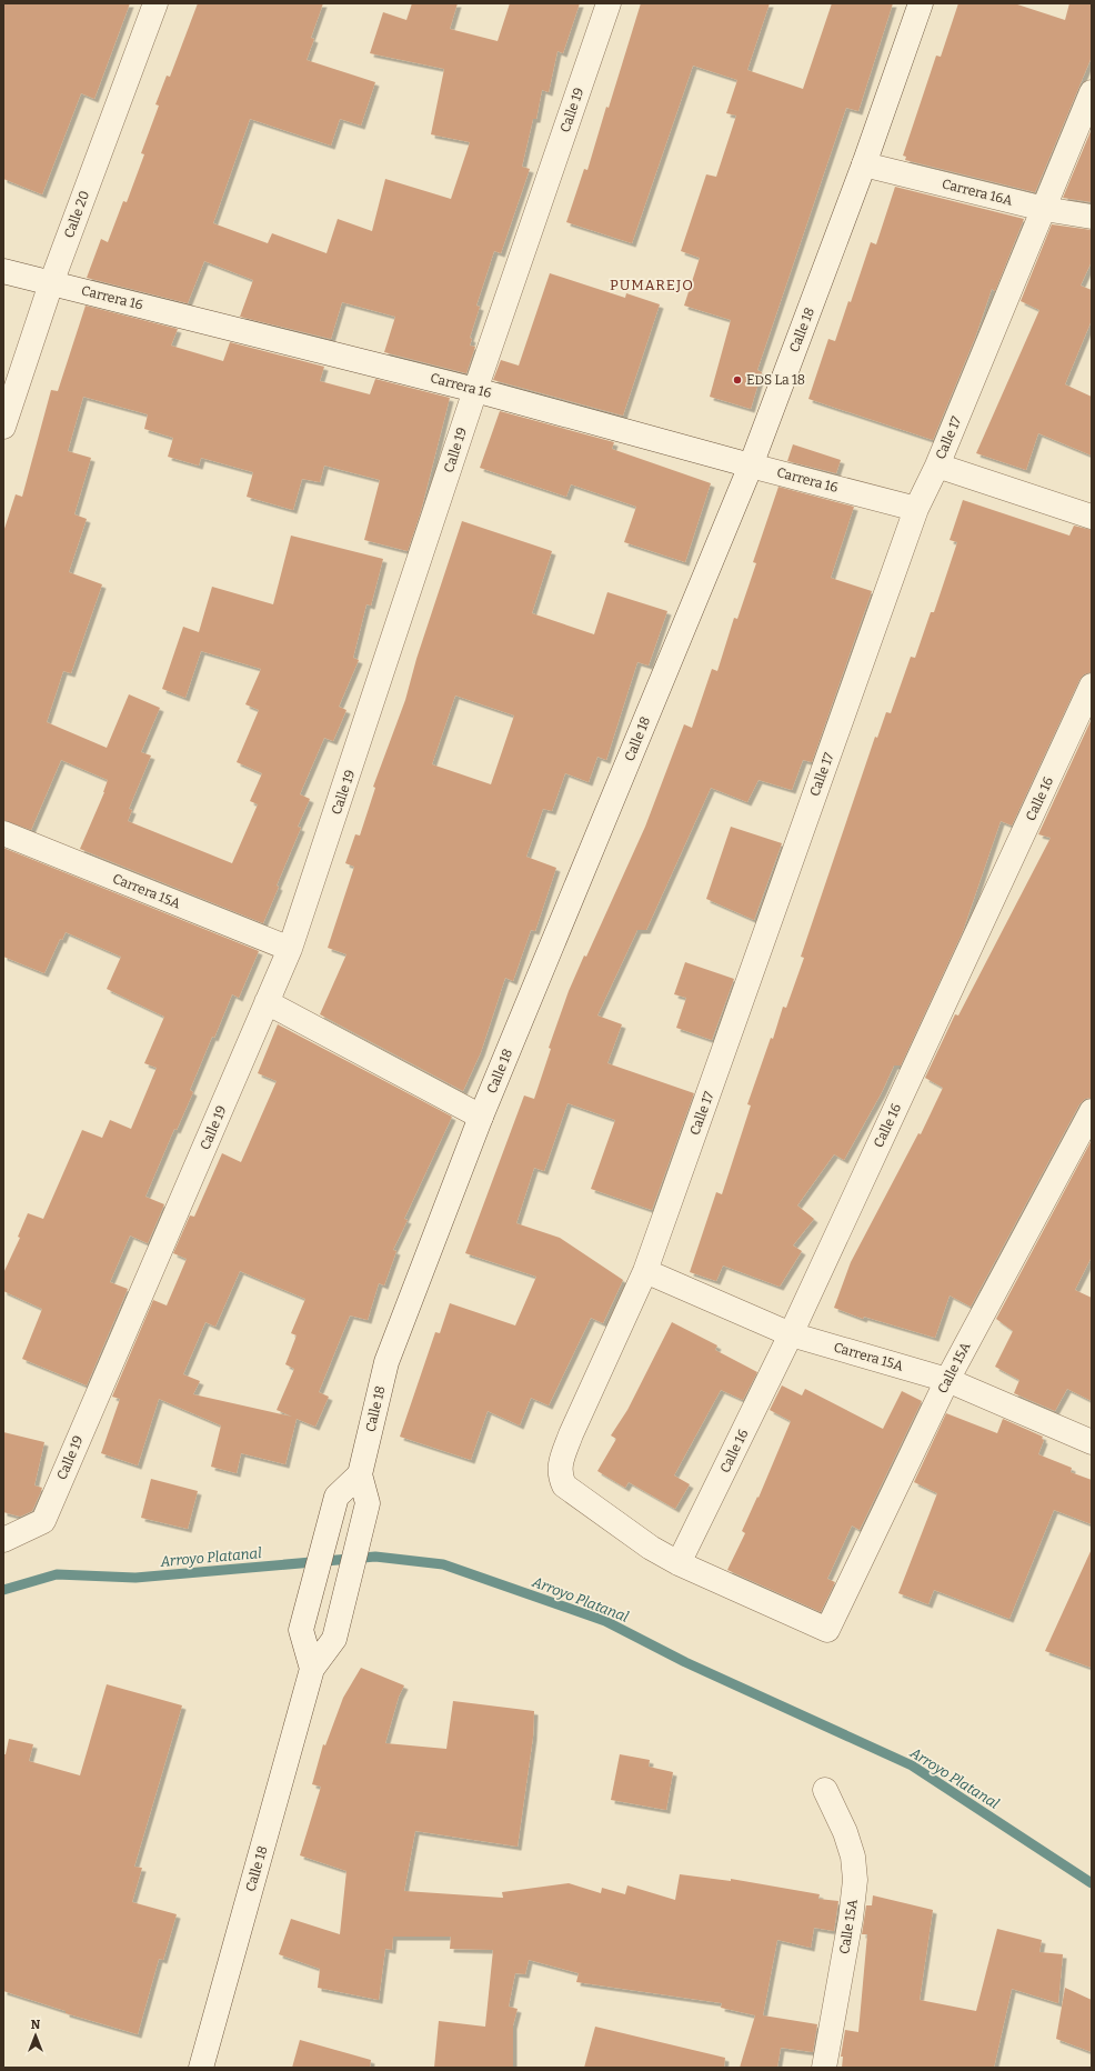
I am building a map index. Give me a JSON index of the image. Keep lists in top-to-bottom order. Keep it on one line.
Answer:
{"streets":{"street":["Calle 19","Carrera 16A","Calle 20","Carrera 16","Calle 18","Calle 17","Calle 16","Carrera 15A","Calle 15A"]},"crossings":[["Calle 19","Carrera 16"],["Calle 19","Carrera 15A"],["Carrera 16A","Calle 18"],["Carrera 16A","Calle 17"],["Calle 20","Carrera 16"],["Carrera 16","Calle 18"],["Carrera 16","Calle 17"],["Calle 17","Calle 16"],["Calle 17","Carrera 15A"],["Calle 17","Calle 15A"],["Calle 16","Carrera 15A"],["Calle 16","Calle 15A"],["Carrera 15A","Calle 15A"]],"districts":["PUMAREJO"],"water":["Arroyo Platanal"],"places":["EDS La 18"],"north":"top"}
